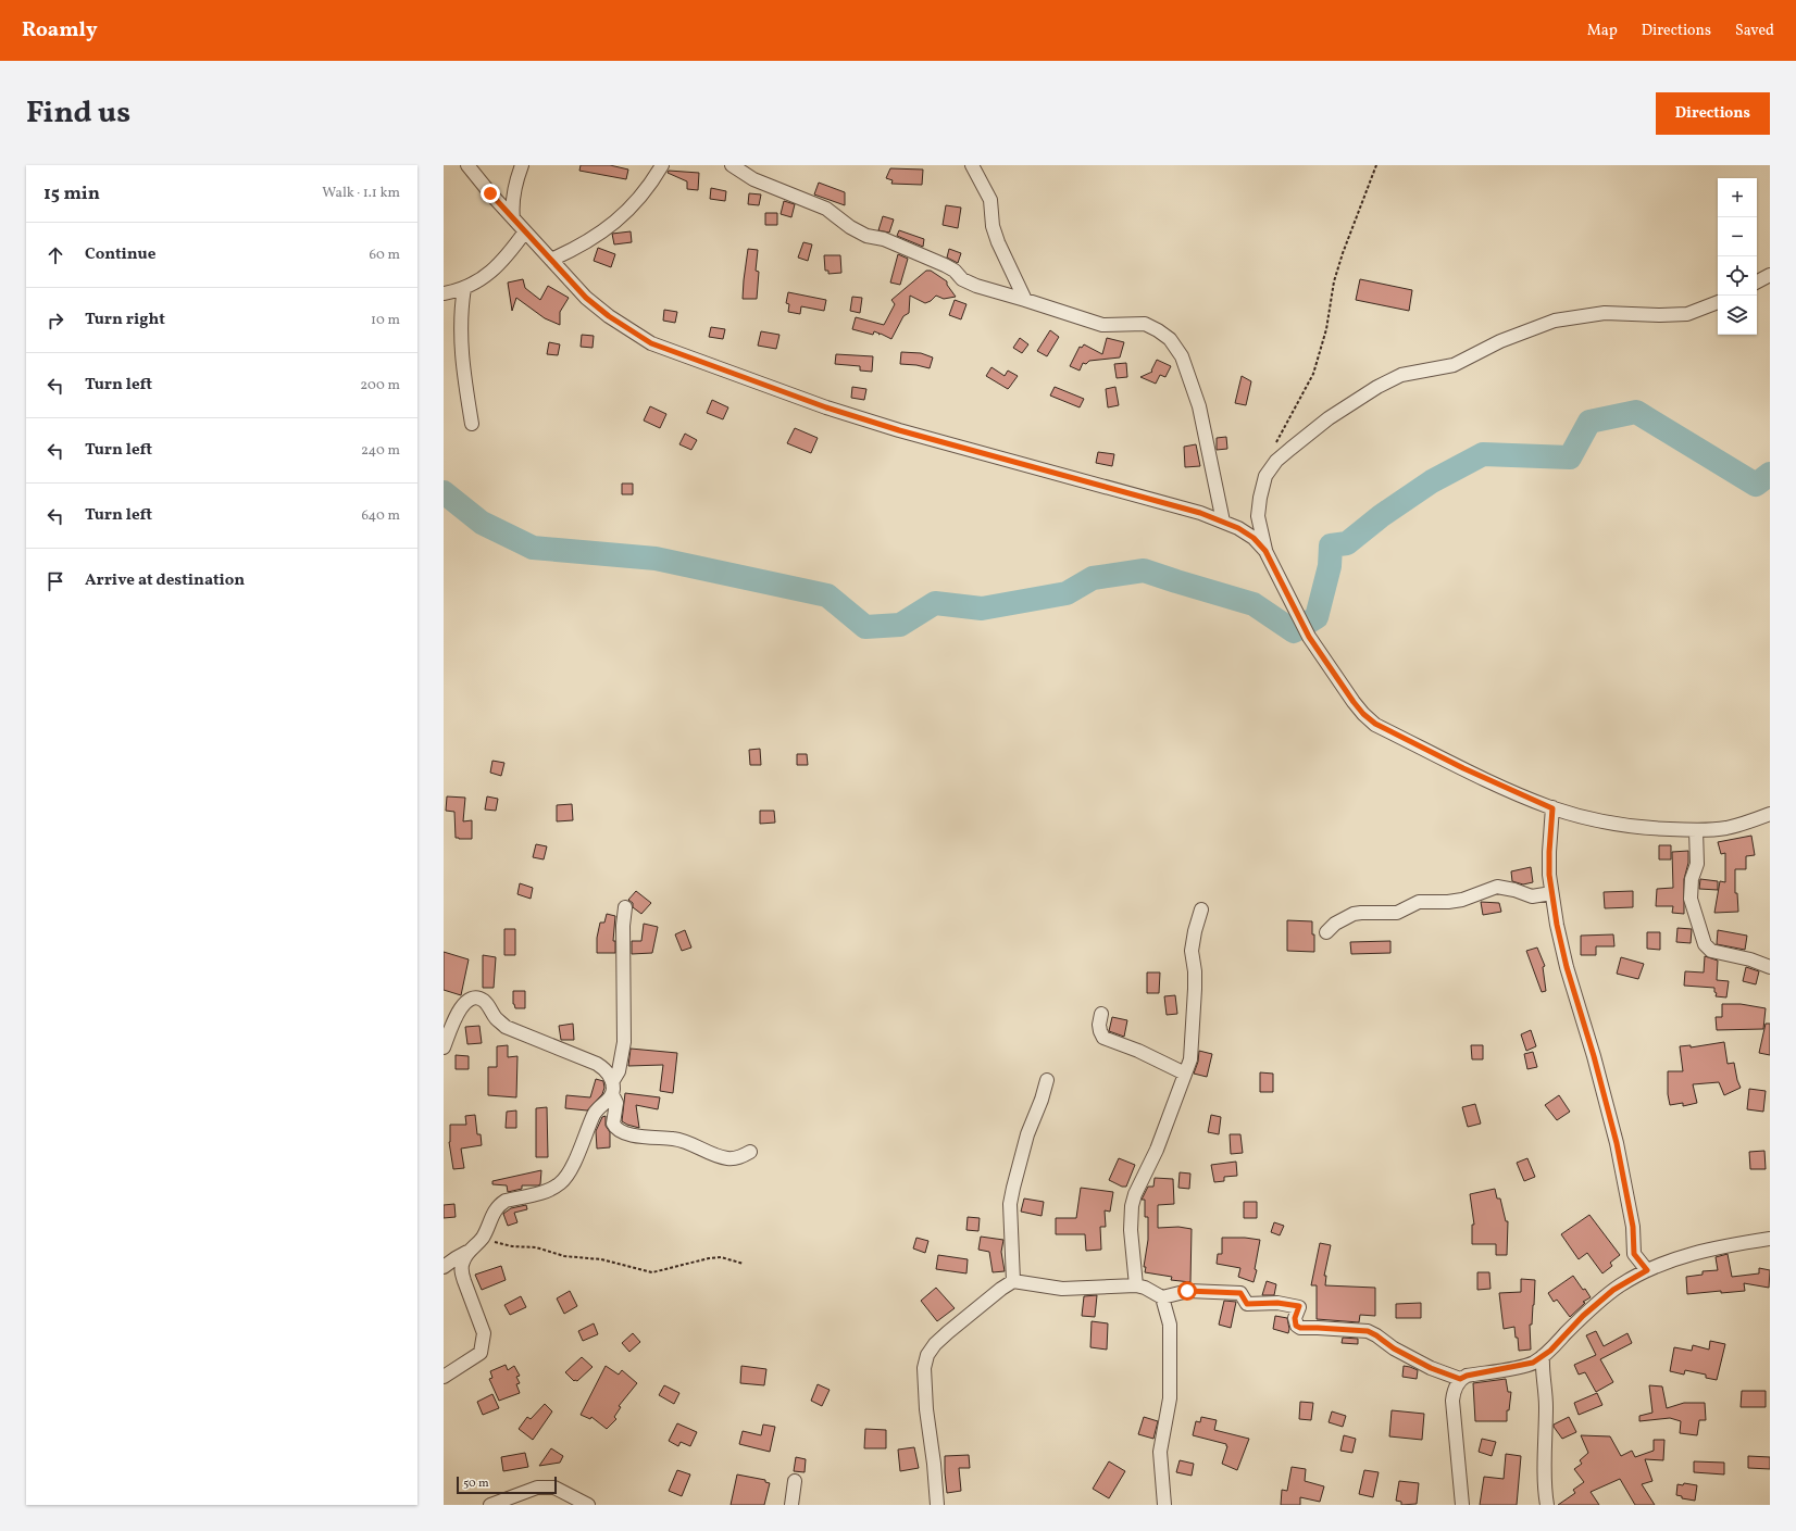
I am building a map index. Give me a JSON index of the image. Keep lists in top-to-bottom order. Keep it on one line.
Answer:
{"scale_bar":"50 m","page":{"header":"Roamly","nav":["Map","Directions","Saved"],"title":"Find us","buttons":"Directions","heading":["15 min","Walk · 1.1 km"],"map_buttons":["+","−"],"list":[["Continue","60 m"],["Turn right","10 m"],["Turn left","200 m"],["Turn left","240 m"],["Turn left","640 m"],"Arrive at destination"],"scale":"50 m"}}
